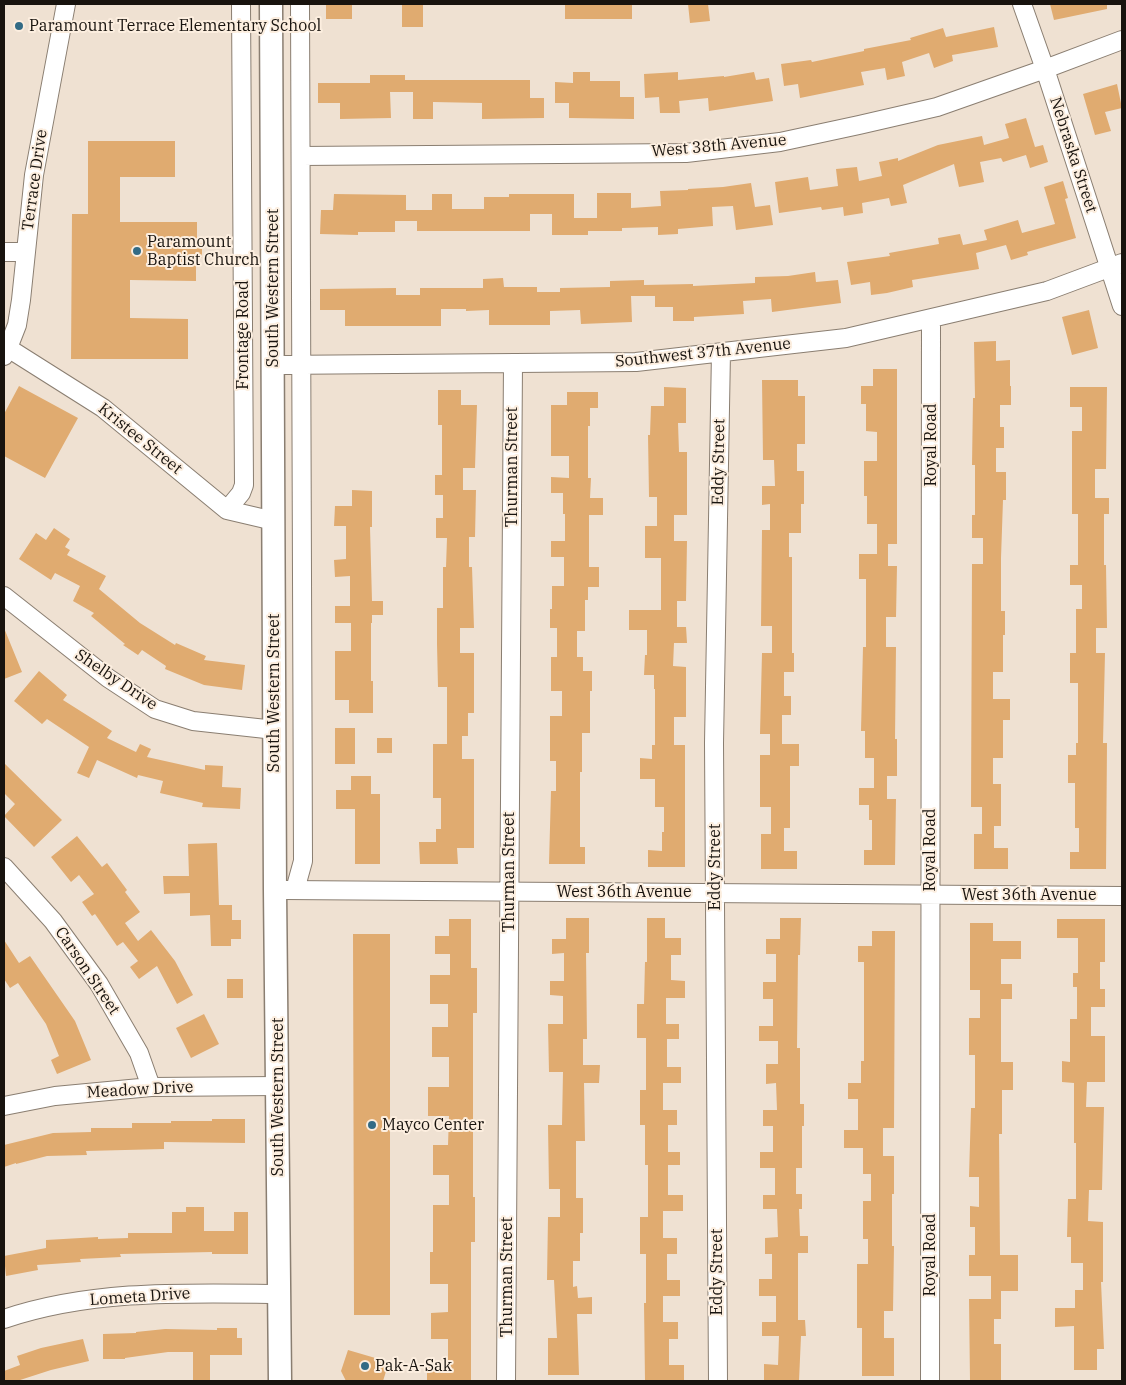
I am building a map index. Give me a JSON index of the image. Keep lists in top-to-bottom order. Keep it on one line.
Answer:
{"streets":{"main road":["South Western Street"],"street":["West 38th Avenue","Nebraska Street","Terrace Drive","Frontage Road","Southwest 37th Avenue","Kristee Street","Royal Road","Eddy Street","Thurman Street","Shelby Drive","West 36th Avenue","Carson Street","Meadow Drive","Lometa Drive"]},"crossings":[["West 38th Avenue","Nebraska Street"],["Nebraska Street","Southwest 37th Avenue"],["Terrace Drive","Kristee Street"],["South Western Street","Southwest 37th Avenue"],["South Western Street","Kristee Street"],["South Western Street","Shelby Drive"],["South Western Street","West 36th Avenue"],["South Western Street","Meadow Drive"],["South Western Street","Lometa Drive"],["Frontage Road","Kristee Street"],["Southwest 37th Avenue","Royal Road"],["Southwest 37th Avenue","Eddy Street"],["Southwest 37th Avenue","Thurman Street"],["Royal Road","West 36th Avenue"],["Eddy Street","West 36th Avenue"],["Thurman Street","West 36th Avenue"],["Carson Street","Meadow Drive"]],"places":["Paramount Terrace Elementary School","Paramount Baptist Church","Mayco Center","Pak-A-Sak"]}
